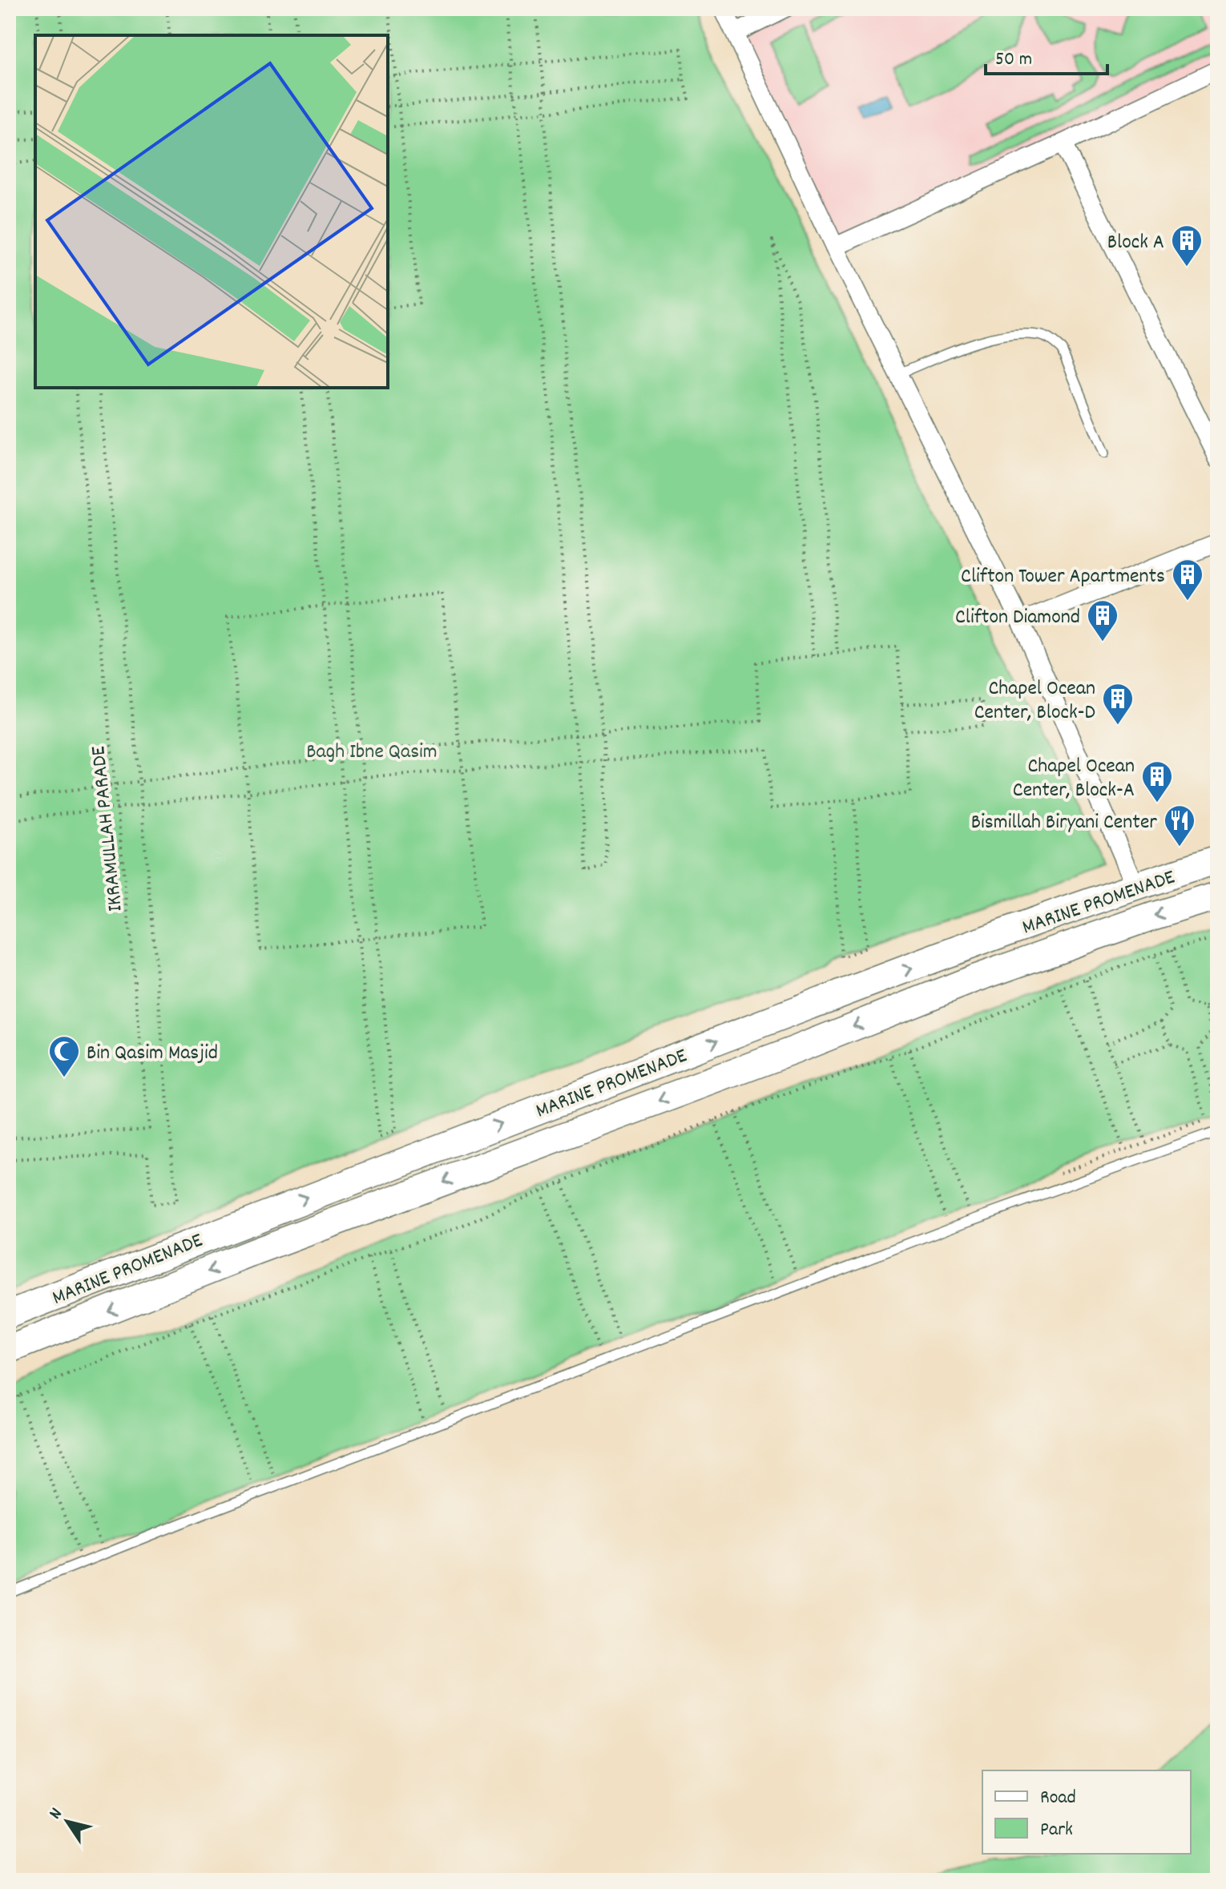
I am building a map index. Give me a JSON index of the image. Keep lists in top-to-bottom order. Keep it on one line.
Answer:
{"streets":{"main road":["MARINE PROMENADE"],"path":["IKRAMULLAH PARADE"]},"parks":["Bagh Ibne Qasim"],"places":{"building":["Block A","Clifton Tower Apartments","Clifton Diamond","Chapel Ocean Center, Block-D","Chapel Ocean Center, Block-A"],"restaurant":["Bismillah Biryani Center"],"mosque":["Bin Qasim Masjid"]},"legend":["Road","Park"],"scale_bar":"50 m","north":"top left"}
